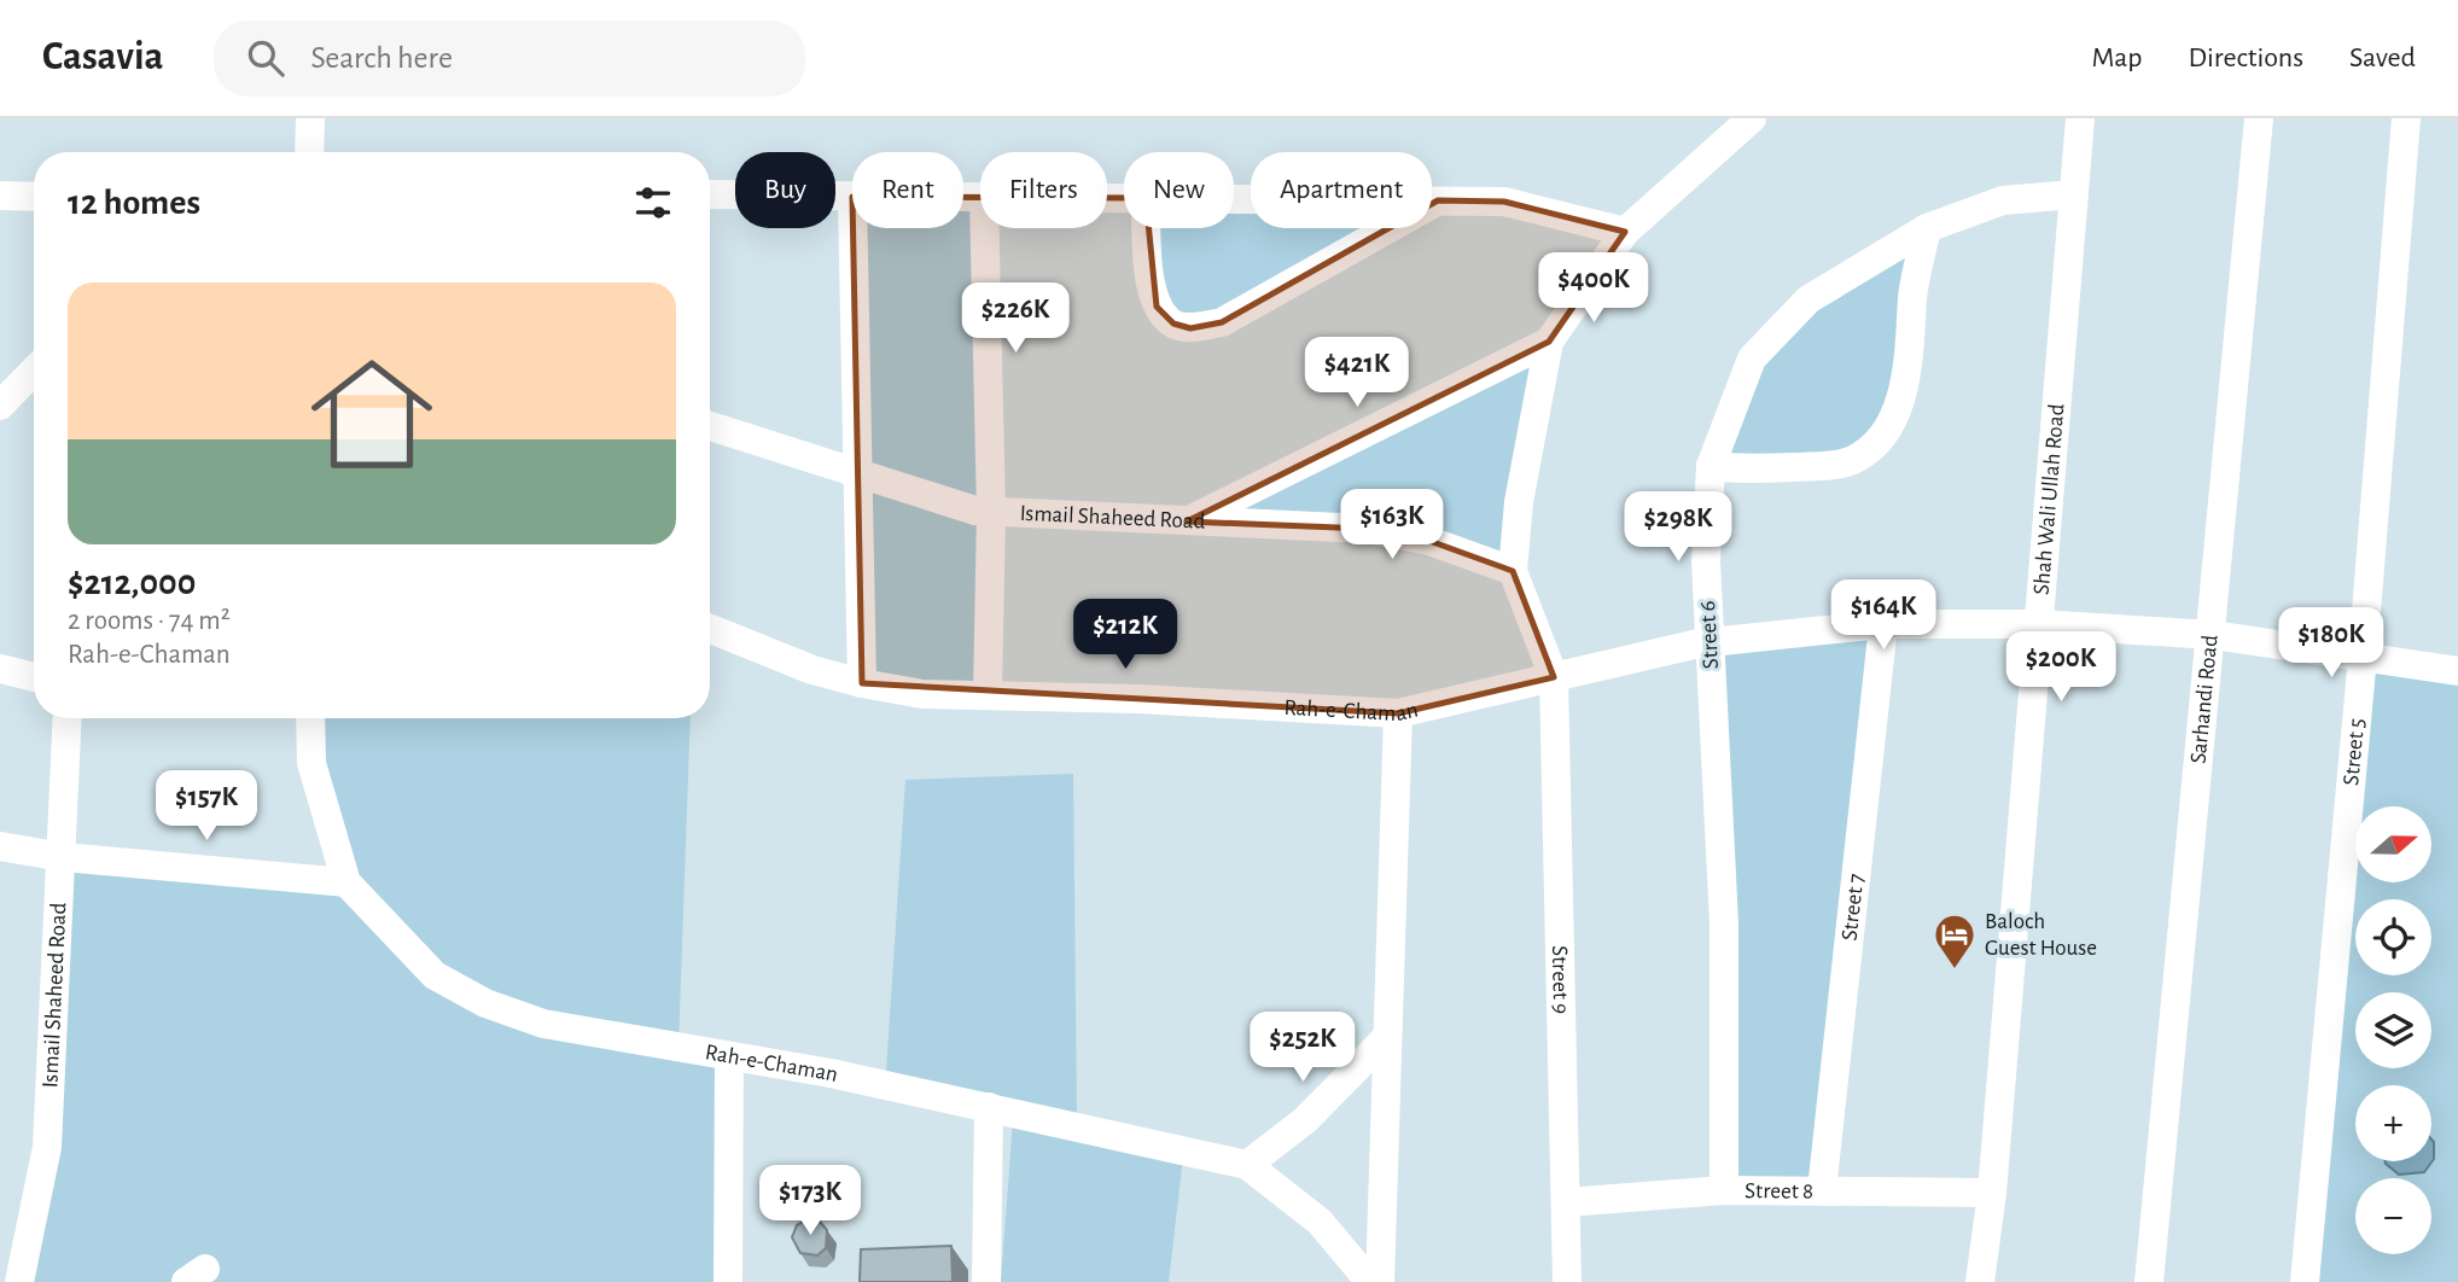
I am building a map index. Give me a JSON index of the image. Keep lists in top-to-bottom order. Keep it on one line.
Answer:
{"streets":{"street":["Shah Wali Ullah Road","Ismail Shaheed Road","Street 6","Sarhandi Road","Rah-e-Chaman","Street 5","Street 7","Street 9","Street 8"]},"crossings":[["Shah Wali Ullah Road","Street 6"],["Shah Wali Ullah Road","Rah-e-Chaman"],["Shah Wali Ullah Road","Street 8"],["Street 6","Rah-e-Chaman"],["Street 6","Street 8"],["Sarhandi Road","Rah-e-Chaman"],["Rah-e-Chaman","Street 5"],["Rah-e-Chaman","Street 7"],["Rah-e-Chaman","Street 9"],["Street 7","Street 8"],["Street 9","Street 8"]],"places":{"hotel":["Baloch Guest House"]},"north":"right","page":{"header":"Casavia","search":"Search here","nav":["Map","Directions","Saved"],"chip":["Buy","Rent","Filters","New","Apartment"],"heading":"12 homes","price":["$400K","$226K","$421K","$163K","$298K","$164K","$212K","$180K","$200K","$157K","$252K","$173K"],"list":[{"name":"$212,000","note":"2 rooms · 74 m² · Rah-e-Chaman"}],"map_buttons":["+","−"]}}
